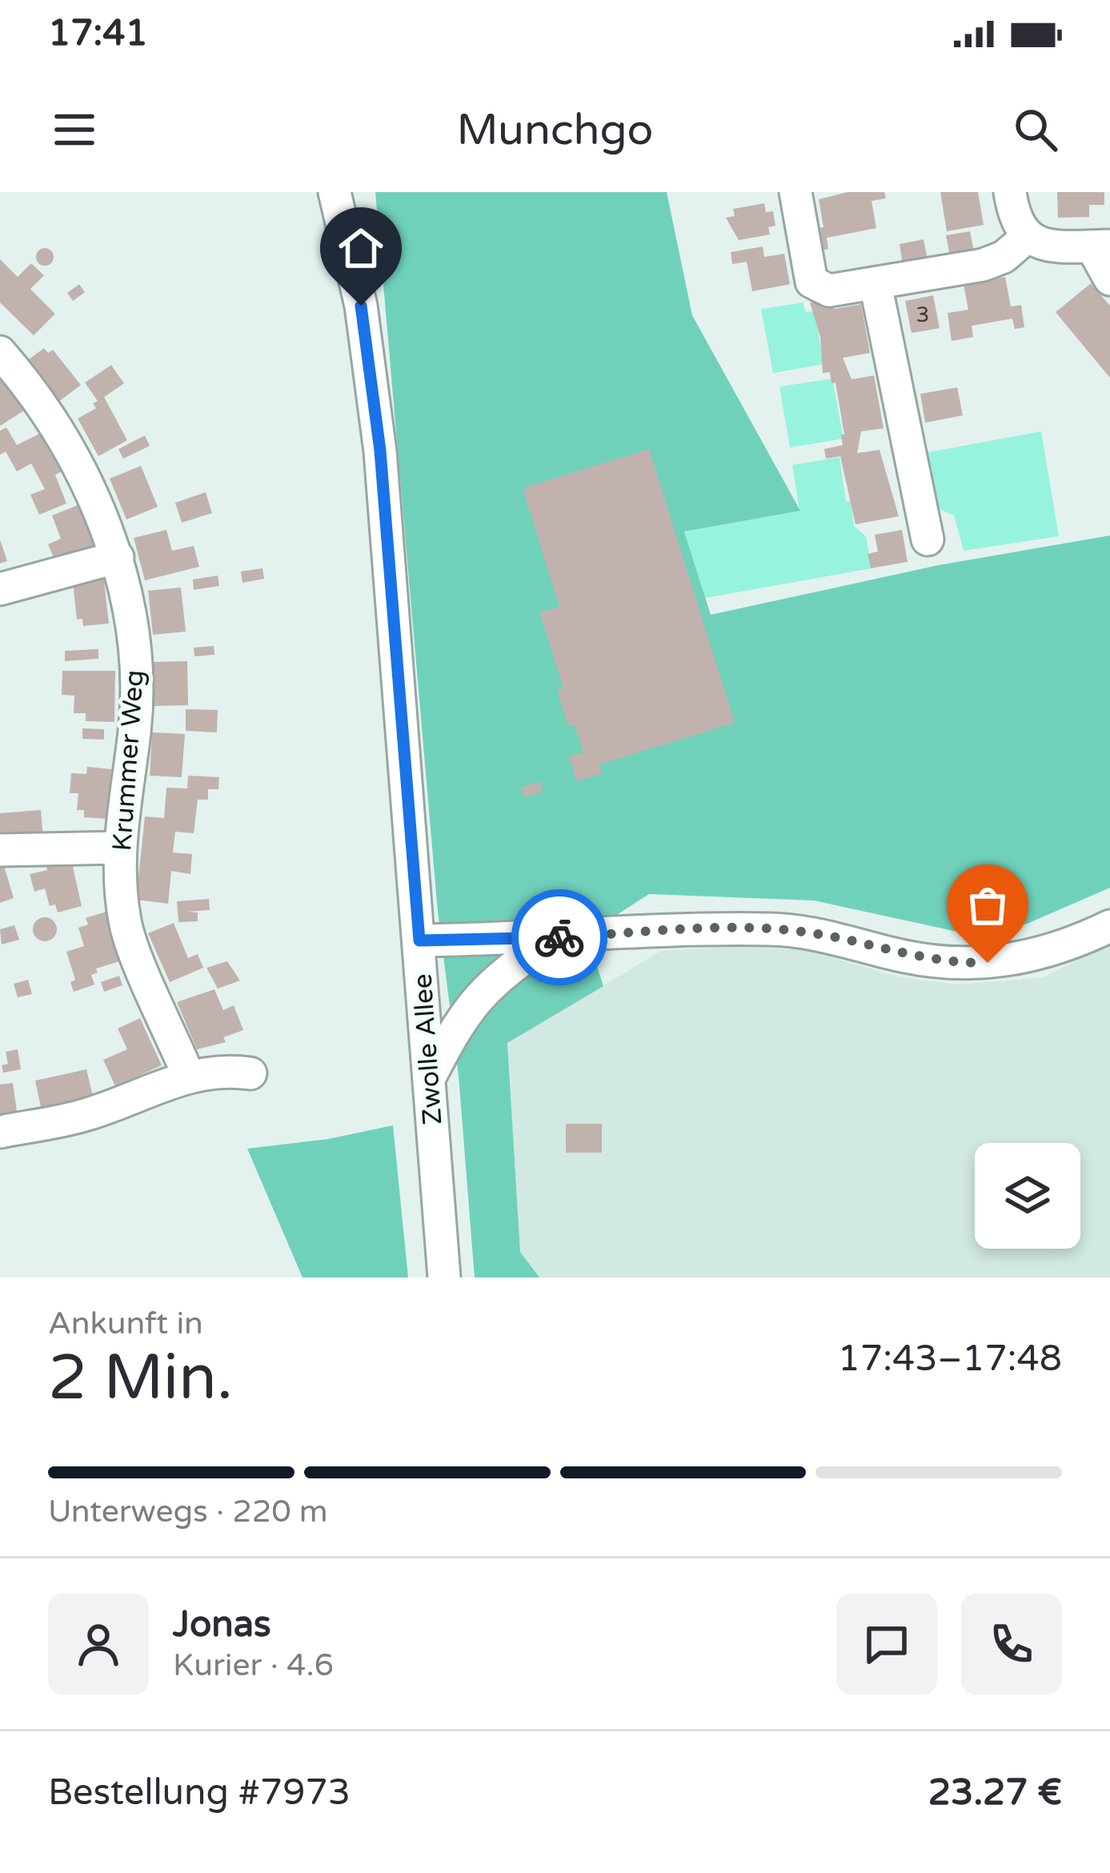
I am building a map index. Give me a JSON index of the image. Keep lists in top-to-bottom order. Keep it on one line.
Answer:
{"streets":{"street":["Krummer Weg","Zwolle Allee"]},"house_numbers":["3"],"page":{"status":"17:41","header":"Munchgo","heading":["2 Min.","Ankunft in","17:43–17:48"],"panel":["Jonas","Kurier · 4.6","Bestellung #7973","23.27 €"],"bar":"Unterwegs · 220 m"}}
